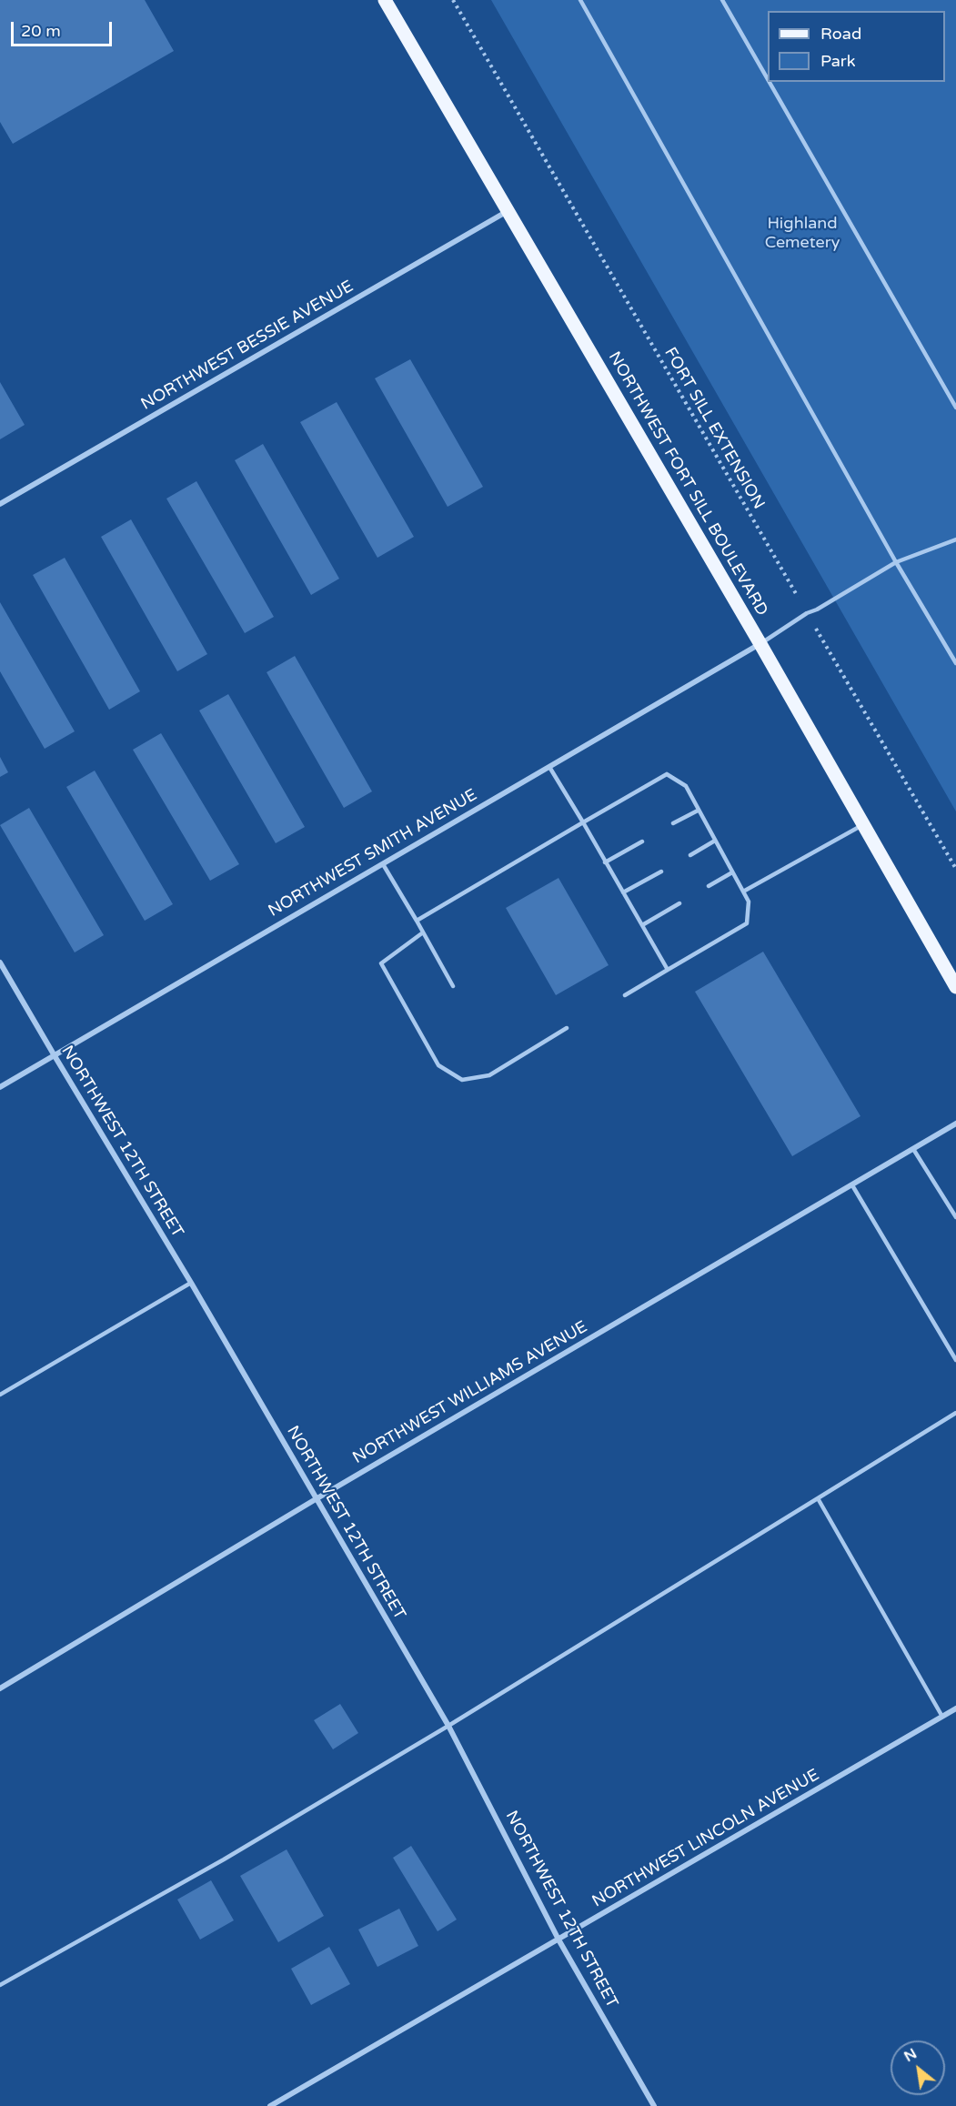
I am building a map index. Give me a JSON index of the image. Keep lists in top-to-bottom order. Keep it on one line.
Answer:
{"streets":{"main road":["NORTHWEST FORT SILL BOULEVARD"],"street":["NORTHWEST BESSIE AVENUE","NORTHWEST SMITH AVENUE","NORTHWEST 12TH STREET","NORTHWEST WILLIAMS AVENUE","NORTHWEST LINCOLN AVENUE"],"path":["FORT SILL EXTENSION"]},"crossings":[["NORTHWEST BESSIE AVENUE","NORTHWEST FORT SILL BOULEVARD"],["NORTHWEST FORT SILL BOULEVARD","NORTHWEST SMITH AVENUE"],["NORTHWEST SMITH AVENUE","NORTHWEST 12TH STREET"],["NORTHWEST 12TH STREET","NORTHWEST WILLIAMS AVENUE"],["NORTHWEST 12TH STREET","NORTHWEST LINCOLN AVENUE"]],"parks":["Highland Cemetery"],"legend":["Road","Park"],"scale_bar":"20 m","north":"top left"}
